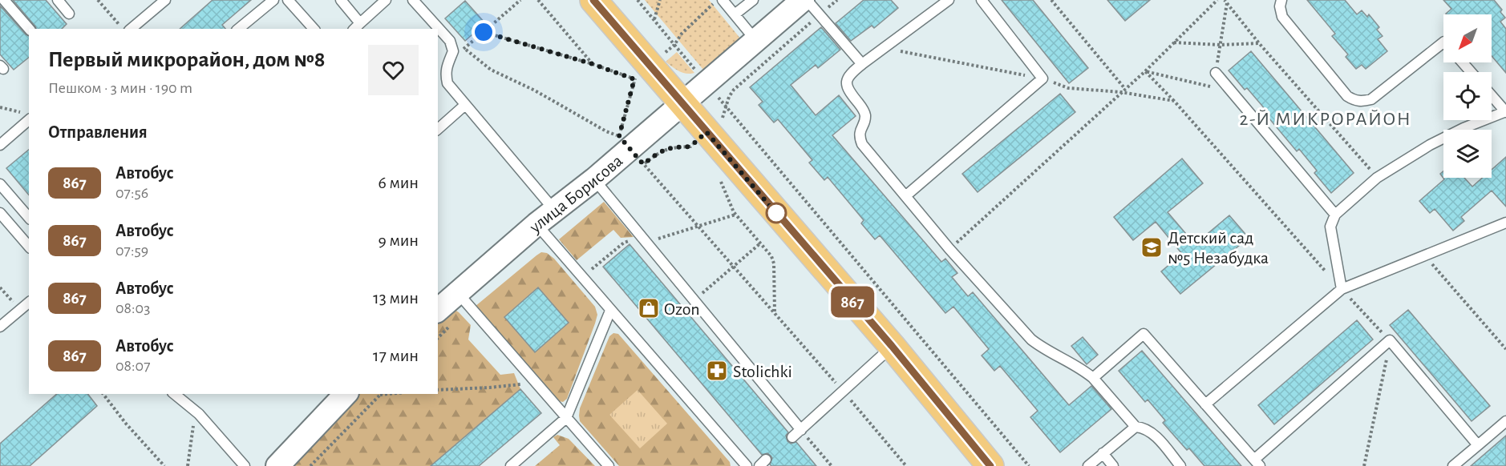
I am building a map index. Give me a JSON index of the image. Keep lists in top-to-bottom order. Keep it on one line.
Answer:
{"streets":{"street":["улица Борисова"]},"districts":["2-Й МИКРОРАЙОН"],"places":{"school or university":["Детский сад №5 Незабудка"],"shop":["Ozon"],"pharmacy":["Stolichki"]},"lines":["bus line 867"],"north":"bottom left","page":{"on_map":"867","heading":[["Первый микрорайон, дом №8","Пешком · 3 мин · 190 m"],"Отправления"],"list":[{"mark":"867","name":"Автобус","note":"07:56","value":"6 мин"},{"mark":"867","name":"Автобус","note":"07:59","value":"9 мин"},{"mark":"867","name":"Автобус","note":"08:03","value":"13 мин"},{"mark":"867","name":"Автобус","note":"08:07","value":"17 мин"}]}}
